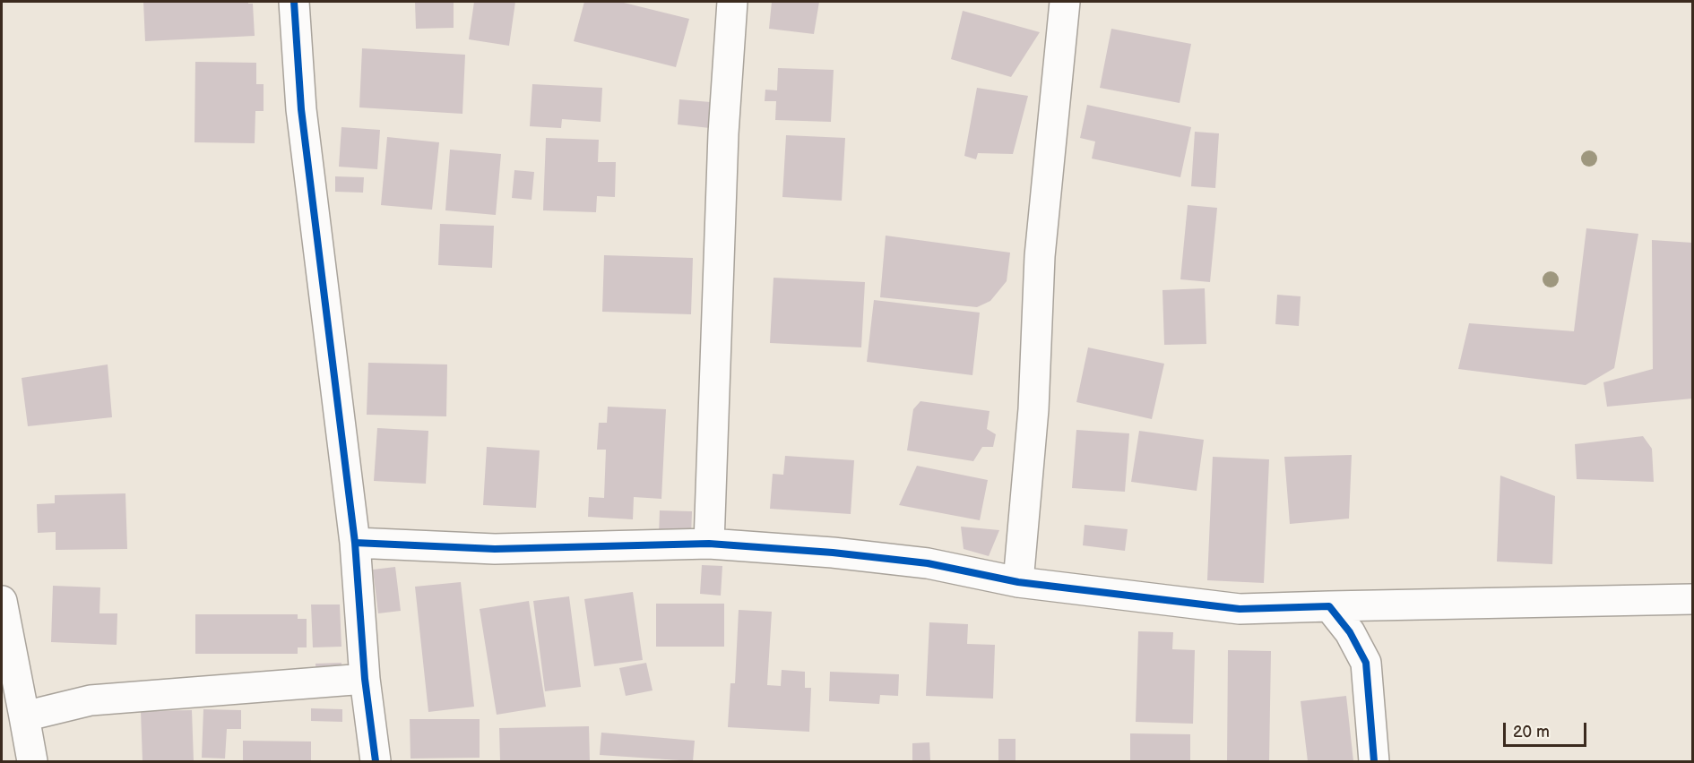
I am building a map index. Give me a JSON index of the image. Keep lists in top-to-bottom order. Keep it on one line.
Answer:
{"scale_bar":"20 m"}
